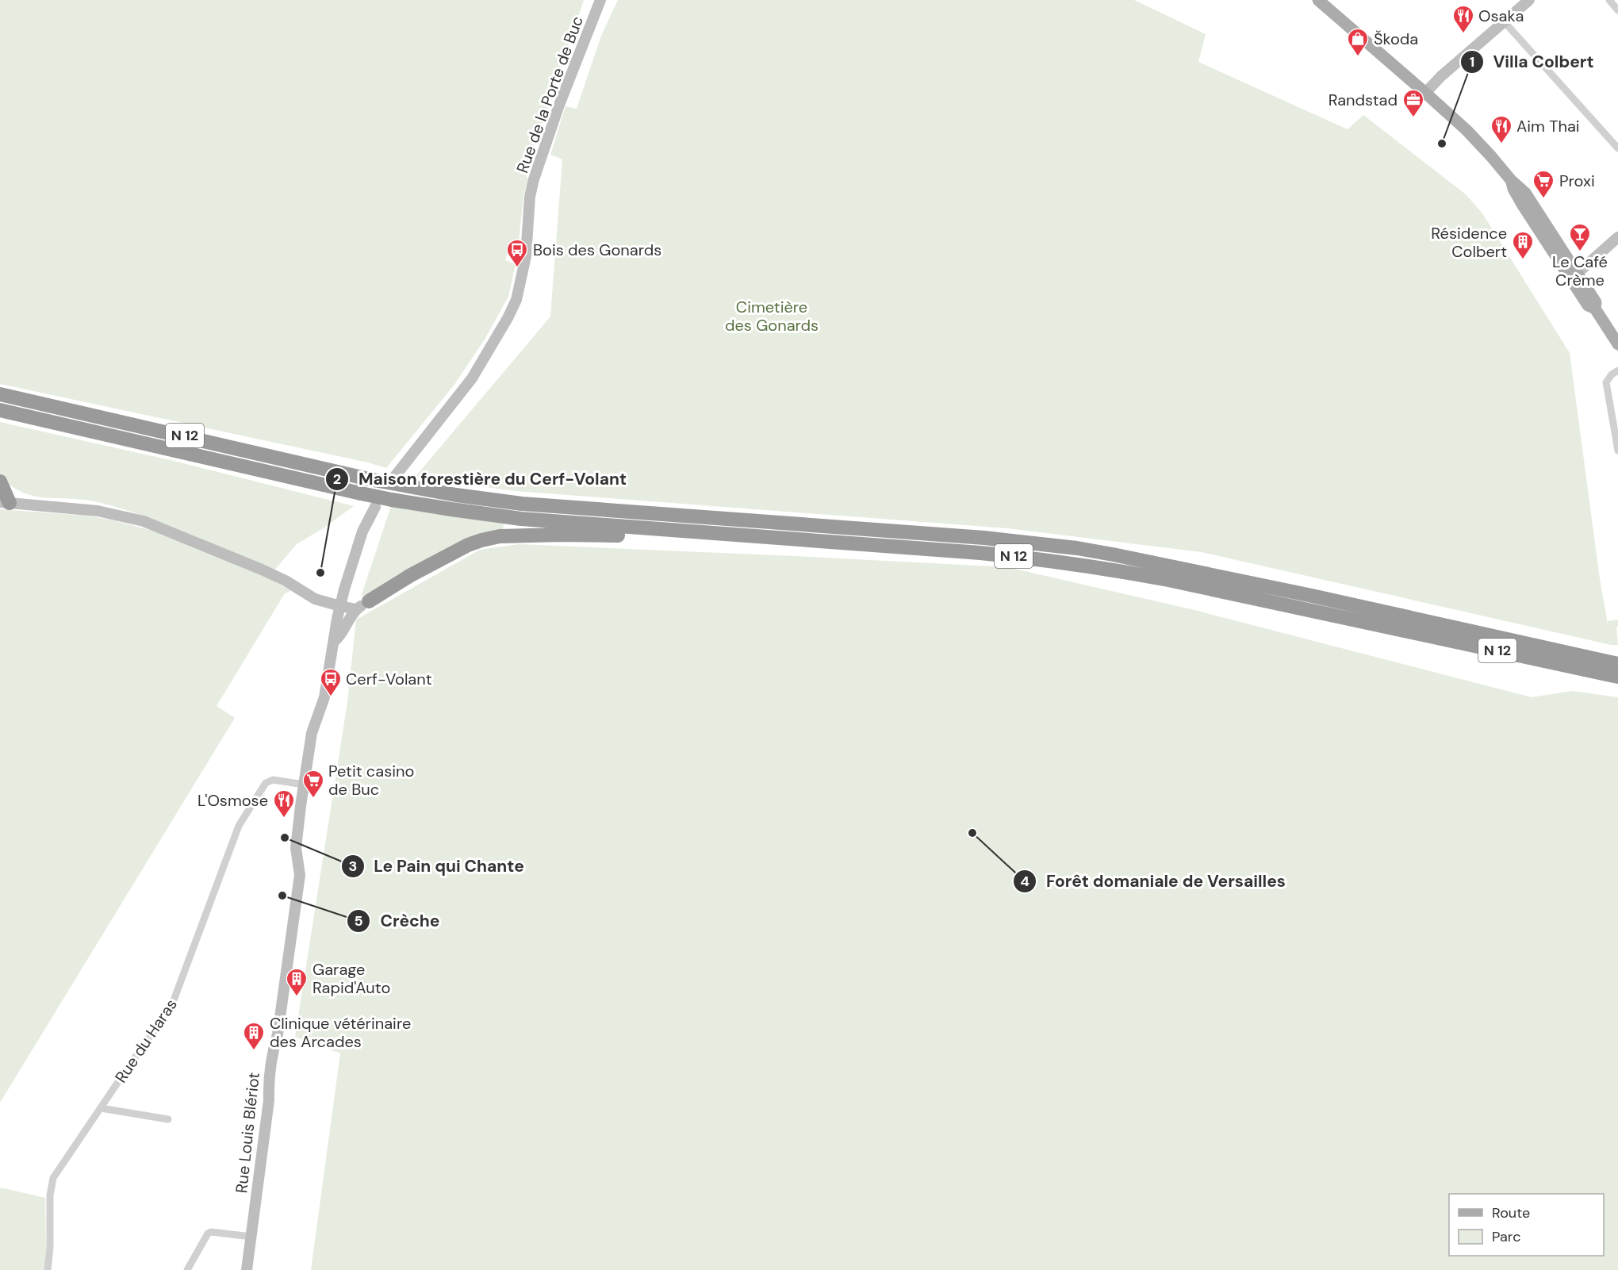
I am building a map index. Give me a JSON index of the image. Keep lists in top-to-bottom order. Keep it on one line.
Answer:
{"streets":{"highway":["N 12"],"main road":["Rue de la Porte de Buc","Rue Louis Blériot"],"street":["Rue du Haras"]},"crossings":[["Rue de la Porte de Buc","N 12"],["Rue du Haras","Rue Louis Blériot"]],"parks":["Cimetière des Gonards"],"places":{"restaurant":["Osaka","Aim Thai","L'Osmose"],"shop":["Škoda"],"office":["Randstad"],"other":["Villa Colbert","Maison forestière du Cerf-Volant","Forêt domaniale de Versailles","Le Pain qui Chante","Crèche"],"supermarket":["Proxi","Petit casino de Buc"],"bar":["Le Café Crème"],"building":["Résidence Colbert","Garage Rapid'Auto","Clinique vétérinaire des Arcades"],"bus stop":["Bois des Gonards","Cerf-Volant"]},"legend":["Route","Parc"]}
